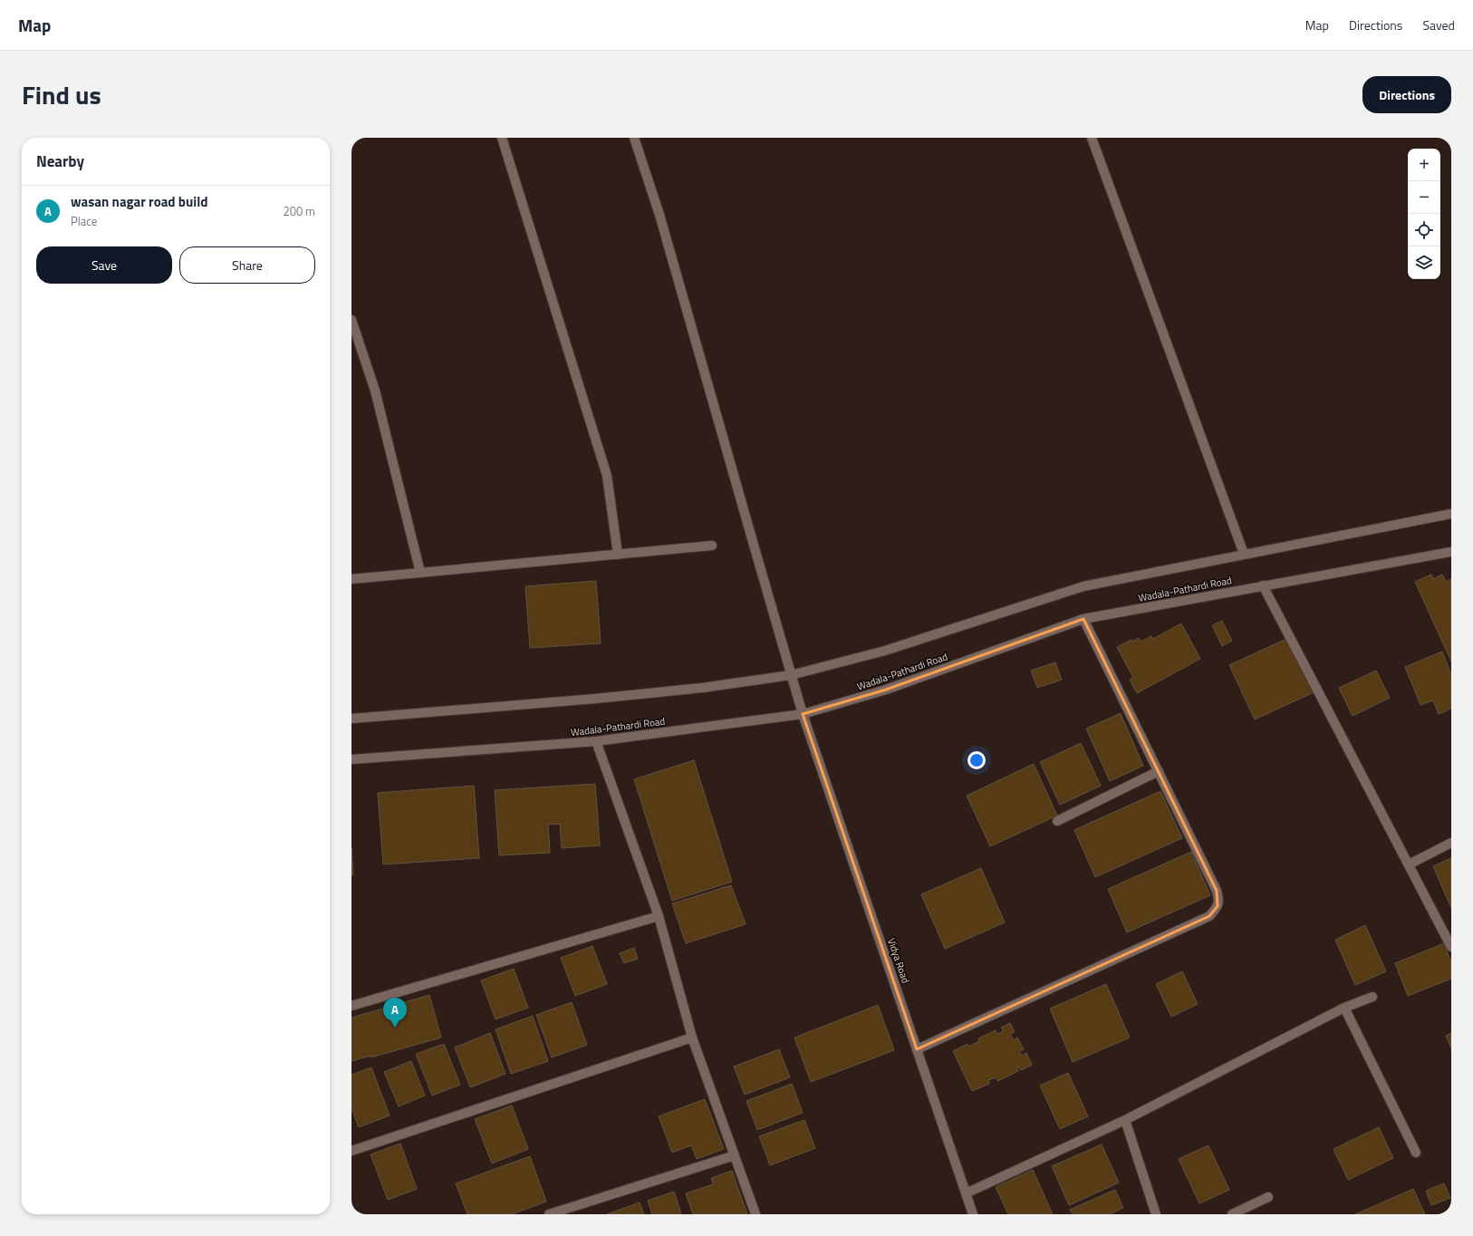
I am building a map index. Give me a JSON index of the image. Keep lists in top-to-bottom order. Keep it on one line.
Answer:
{"streets":{"street":["Wadala-Pathardi Road","Vidya Road"]},"crossings":[["Wadala-Pathardi Road","Vidya Road"]],"page":{"header":"Map","nav":["Map","Directions","Saved"],"title":"Find us","buttons":["Directions",["Save","Share"]],"heading":"Nearby","map_buttons":["+","−"],"list":[{"mark":"A","name":"wasan nagar road build","note":"Place","value":"200 m"}],"pins":"A"}}
